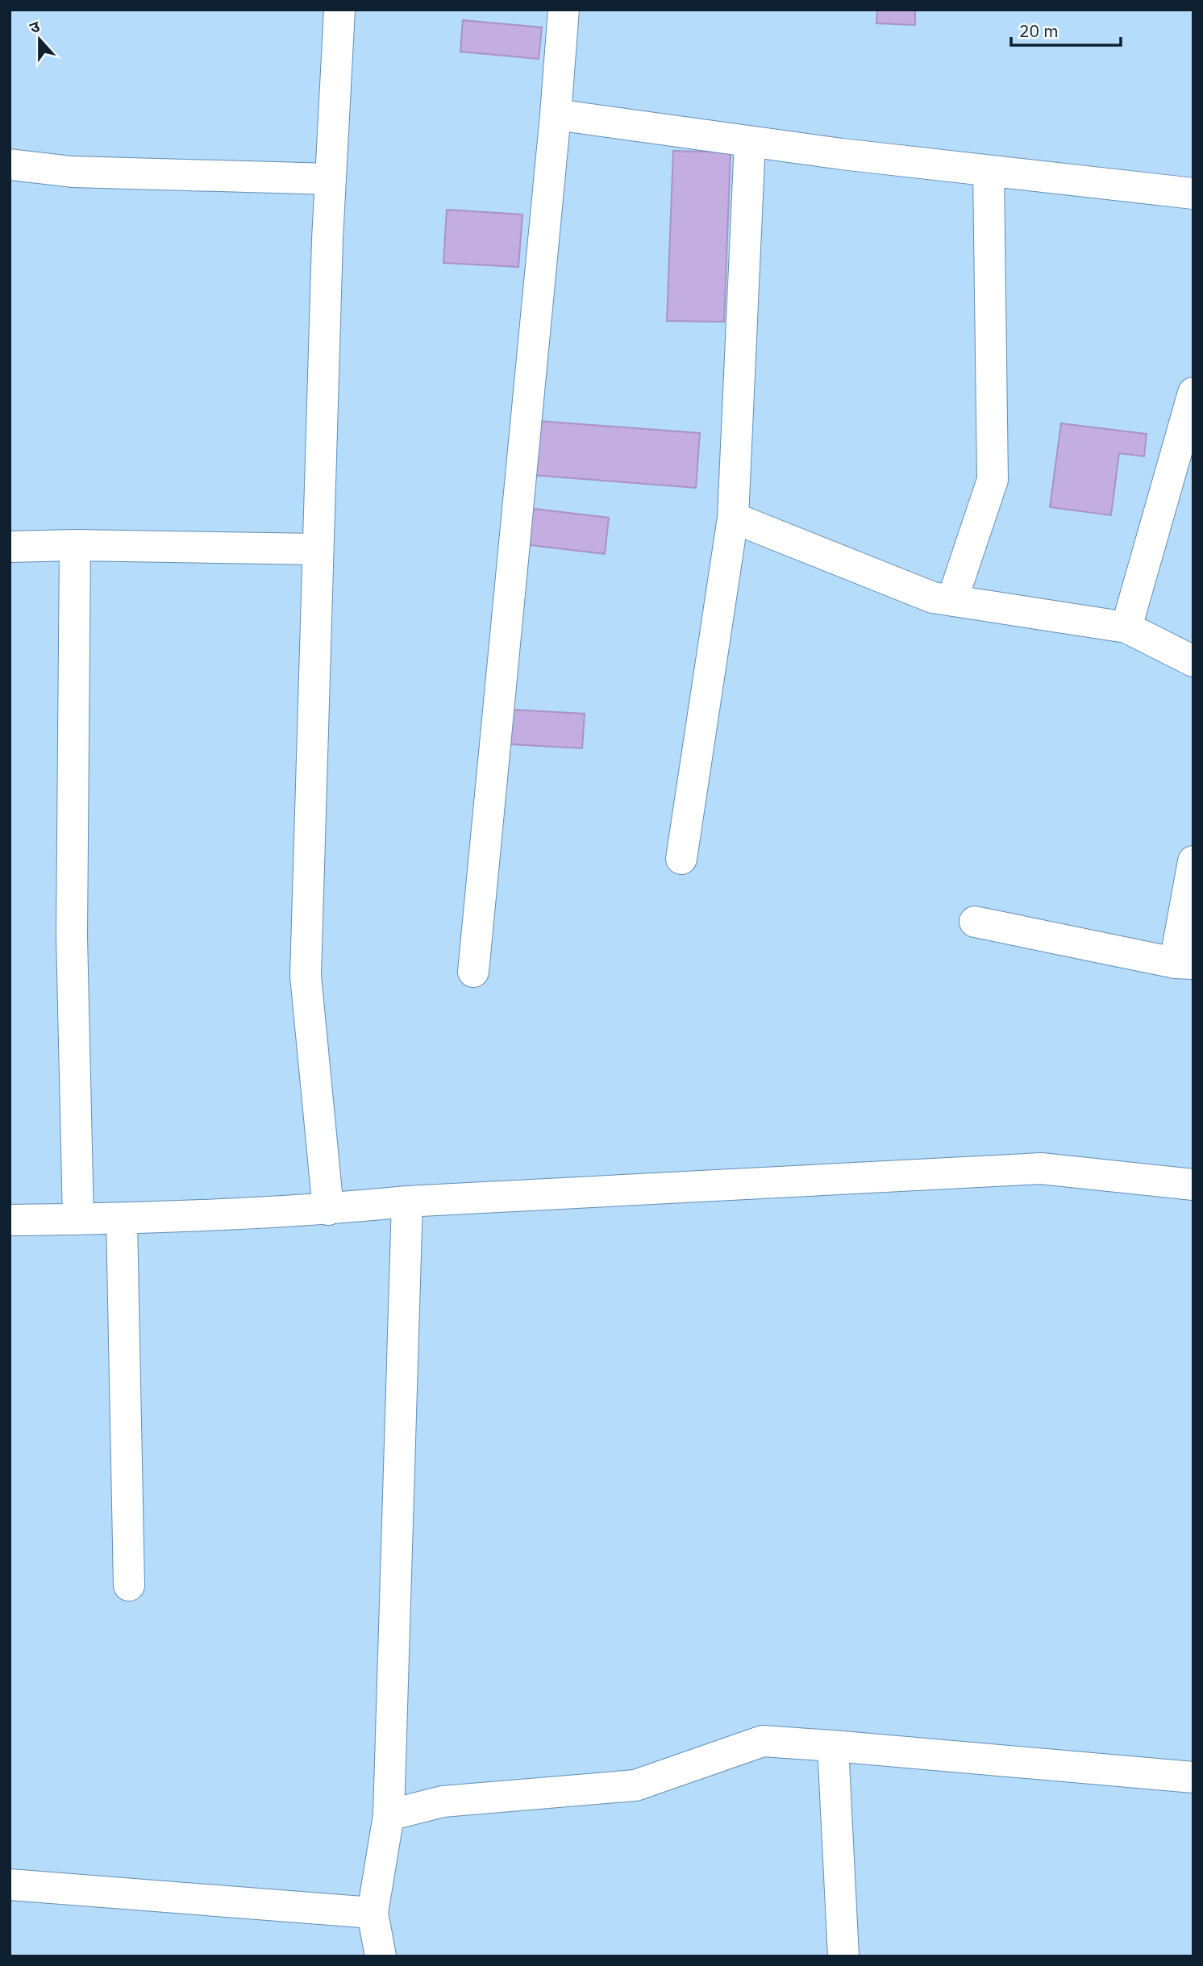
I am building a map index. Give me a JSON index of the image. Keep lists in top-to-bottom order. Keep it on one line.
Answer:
{"scale_bar":"20 m","north":"top"}
